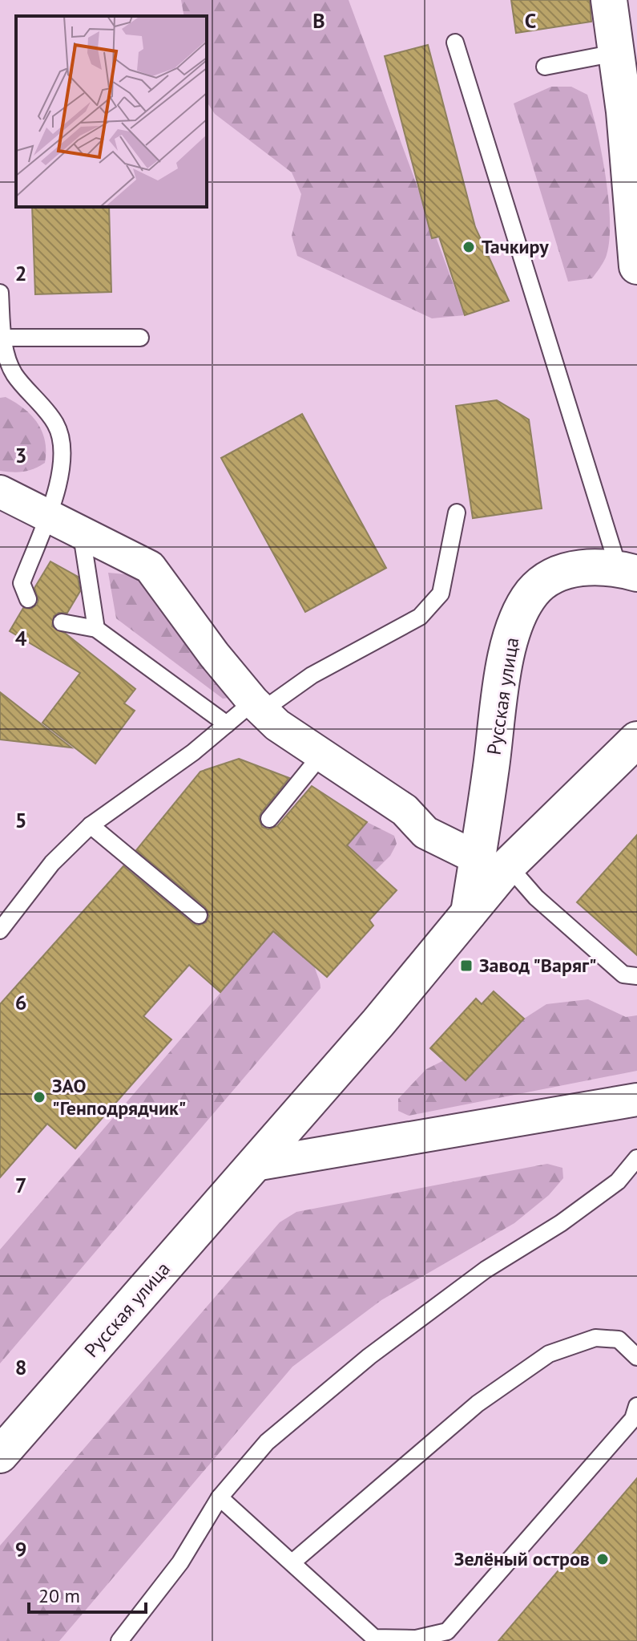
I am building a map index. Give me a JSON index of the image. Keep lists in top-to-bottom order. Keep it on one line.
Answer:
{"streets":{"main road":["Русская улица"]},"places":{"other":["Тачкиру","ЗАО \"Генподрядчик\"","Зелёный остров"],"transit":["Завод \"Варяг\""]},"scale_bar":"20 m","grid":{"columns":["B","C"],"rows":["2","3","4","5","6","7","8","9"]}}
